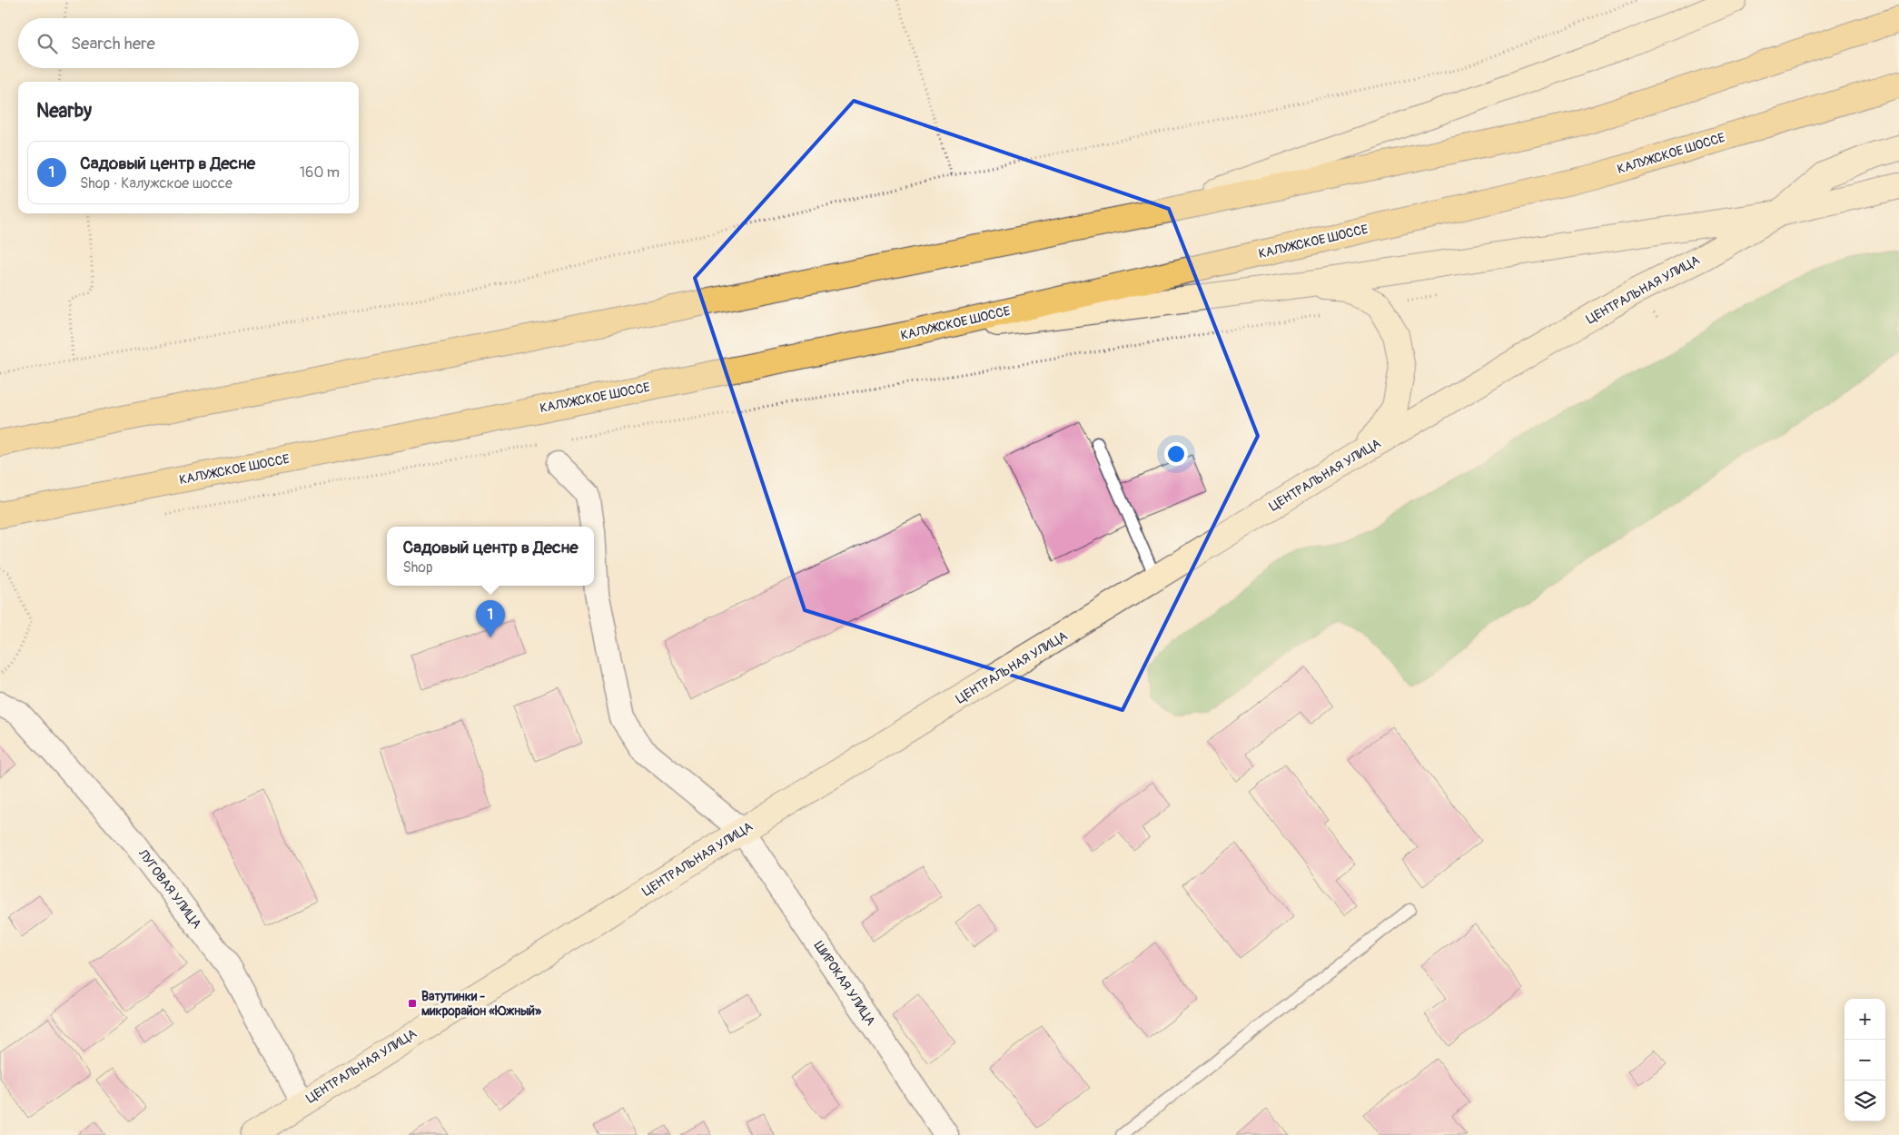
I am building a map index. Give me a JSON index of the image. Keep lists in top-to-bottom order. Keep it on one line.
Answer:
{"streets":{"highway":["КАЛУЖСКОЕ ШОССЕ"],"street":["ЦЕНТРАЛЬНАЯ УЛИЦА","ЛУГОВАЯ УЛИЦА","ШИРОКАЯ УЛИЦА"]},"crossings":[["ЦЕНТРАЛЬНАЯ УЛИЦА","ЛУГОВАЯ УЛИЦА"],["ЦЕНТРАЛЬНАЯ УЛИЦА","ШИРОКАЯ УЛИЦА"]],"places":{"transit":["Ватутинки - микрорайон «Южный»"]},"page":{"search":"Search here","heading":"Nearby","list":[{"mark":"1","name":"Садовый центр в Десне","note":"Shop · Калужское шоссе","value":"160 m"}],"popup":["Садовый центр в Десне","Shop"],"pins":"1","map_buttons":["+","−"]}}
